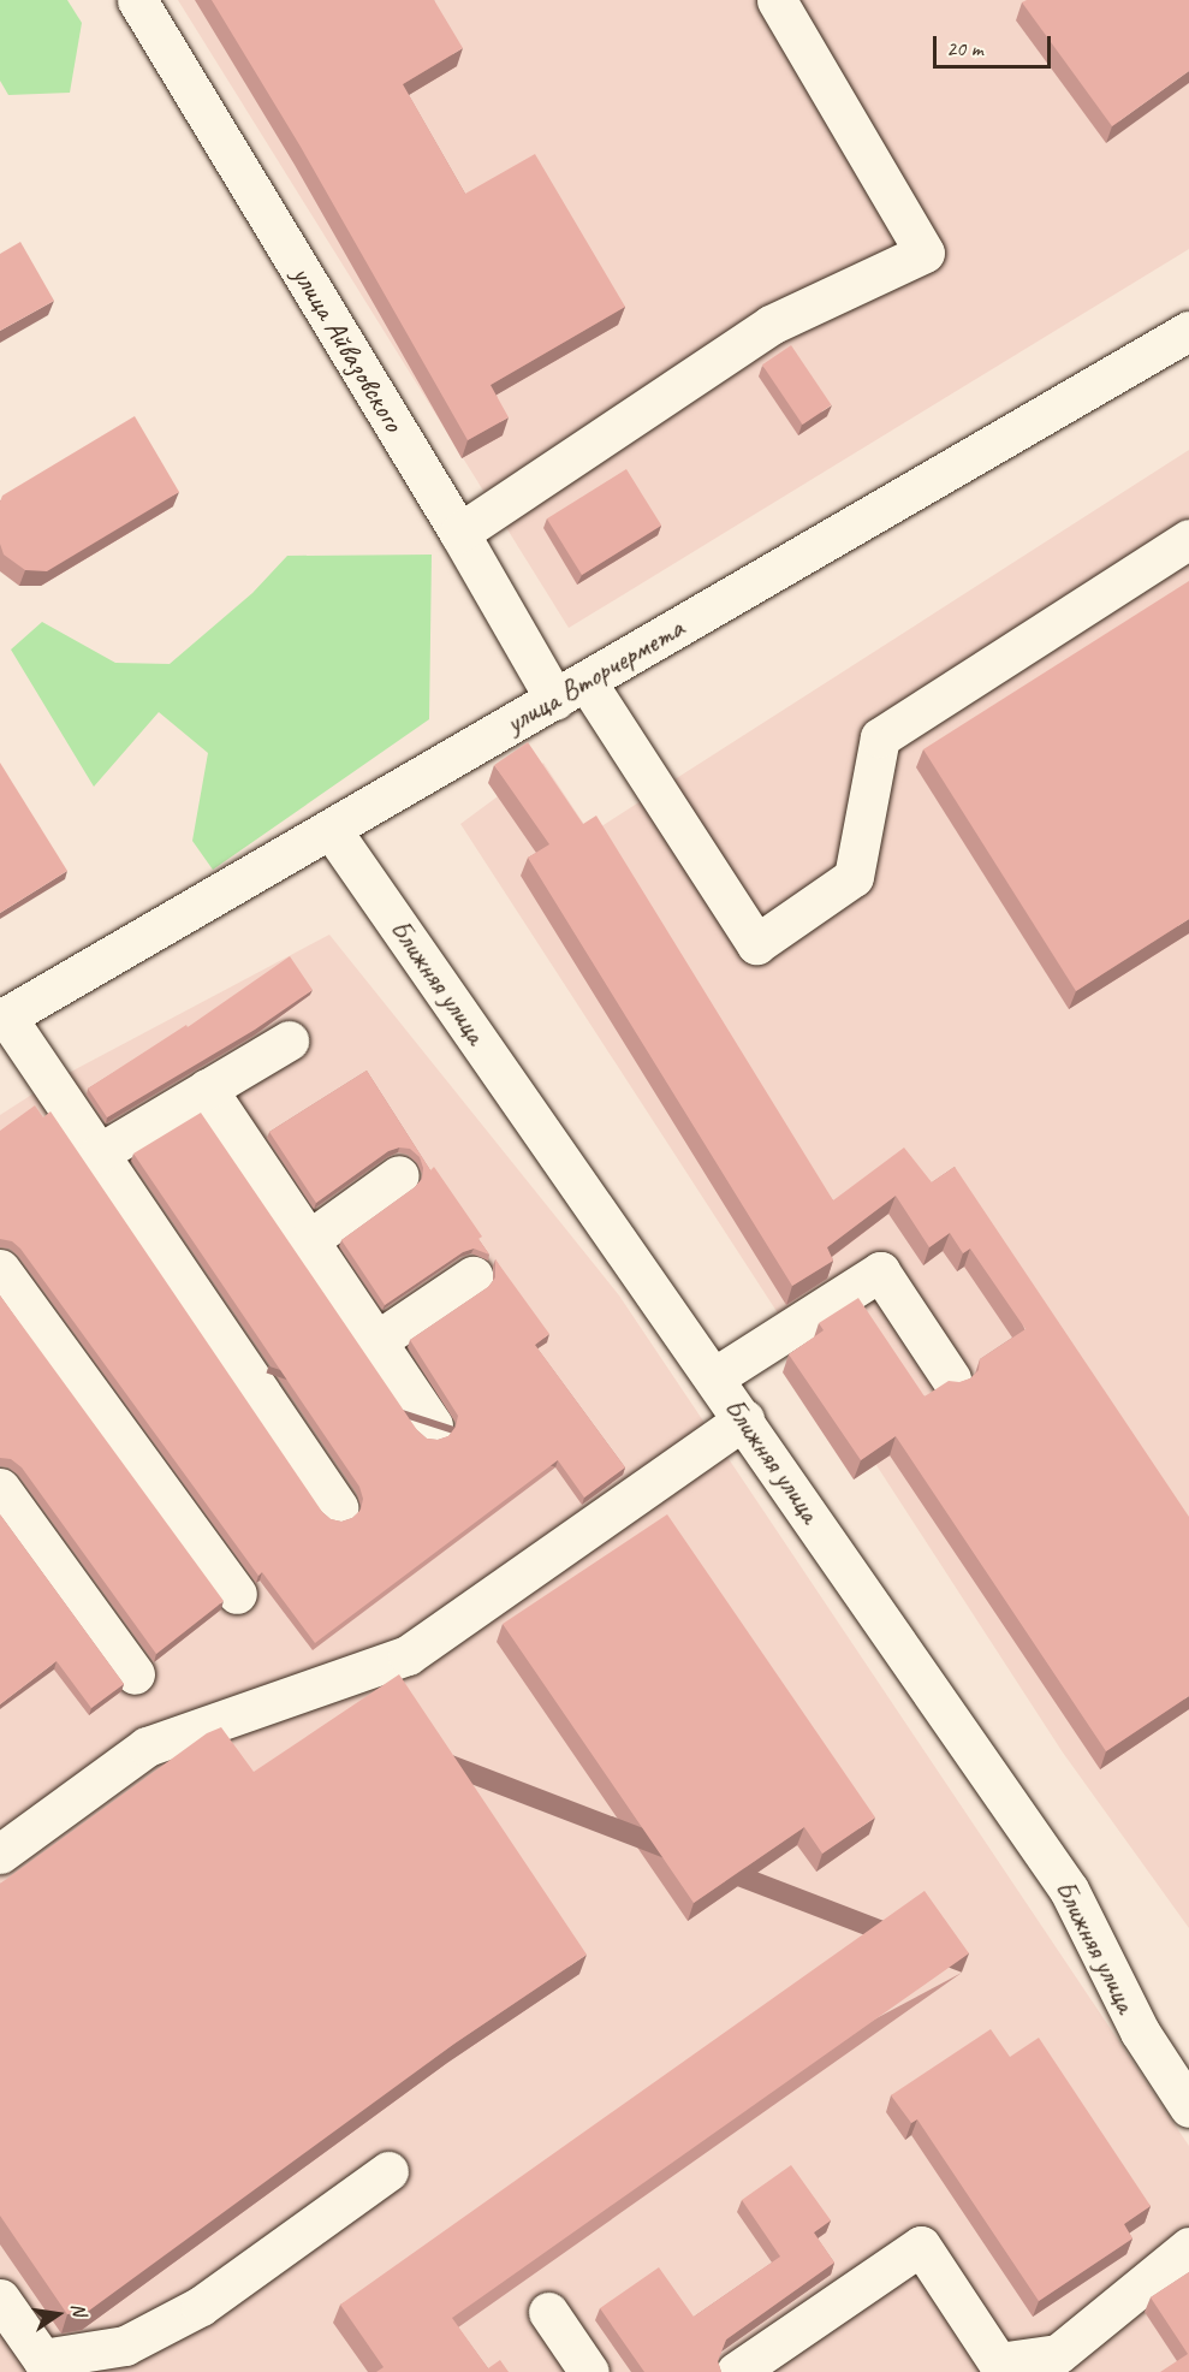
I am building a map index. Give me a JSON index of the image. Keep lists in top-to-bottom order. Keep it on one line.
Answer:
{"streets":{"street":["улица Айвазовского","улица Вторчермета","Ближняя улица"]},"crossings":[["улица Айвазовского","улица Вторчермета"],["улица Вторчермета","Ближняя улица"]],"scale_bar":"20 m","north":"right"}
